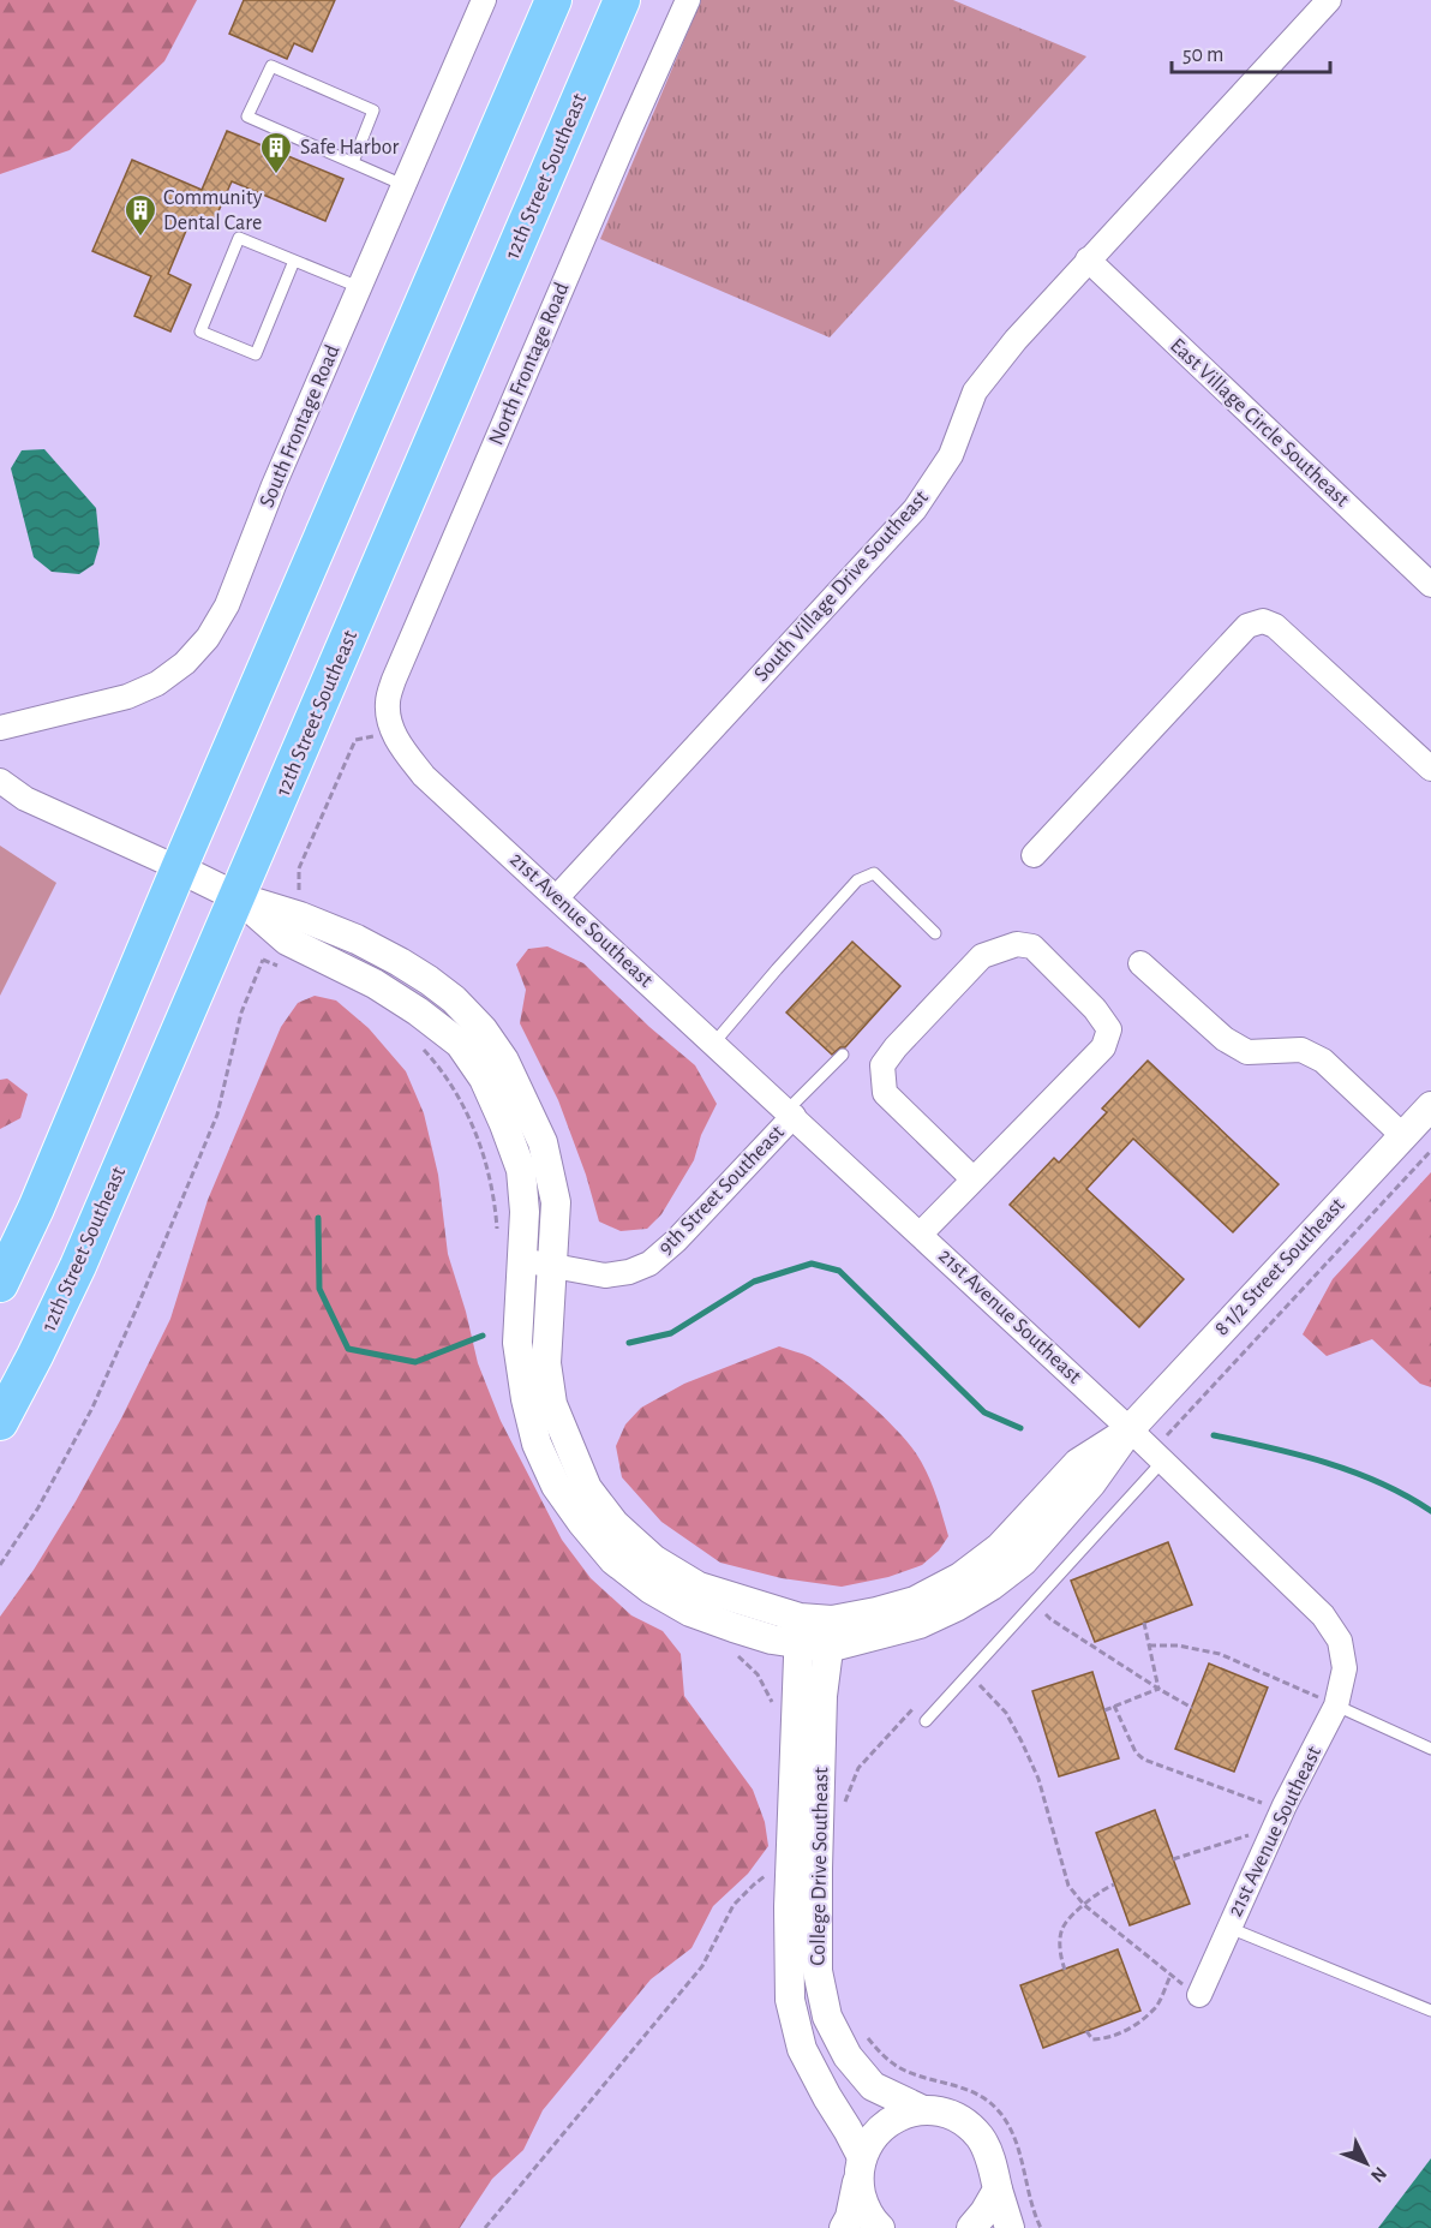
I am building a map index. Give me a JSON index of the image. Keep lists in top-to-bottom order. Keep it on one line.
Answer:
{"streets":{"main road":["12th Street Southeast"],"street":["North Frontage Road","East Village Circle Southeast","South Frontage Road","South Village Drive Southeast","21st Avenue Southeast","9th Street Southeast","8 1/2 Street Southeast","College Drive Southeast"]},"crossings":[["North Frontage Road","21st Avenue Southeast"],["East Village Circle Southeast","South Village Drive Southeast"],["South Village Drive Southeast","21st Avenue Southeast"],["21st Avenue Southeast","9th Street Southeast"],["21st Avenue Southeast","8 1/2 Street Southeast"],["8 1/2 Street Southeast","College Drive Southeast"]],"places":{"building":["Safe Harbor","Community Dental Care"]},"scale_bar":"50 m","north":"bottom right"}
